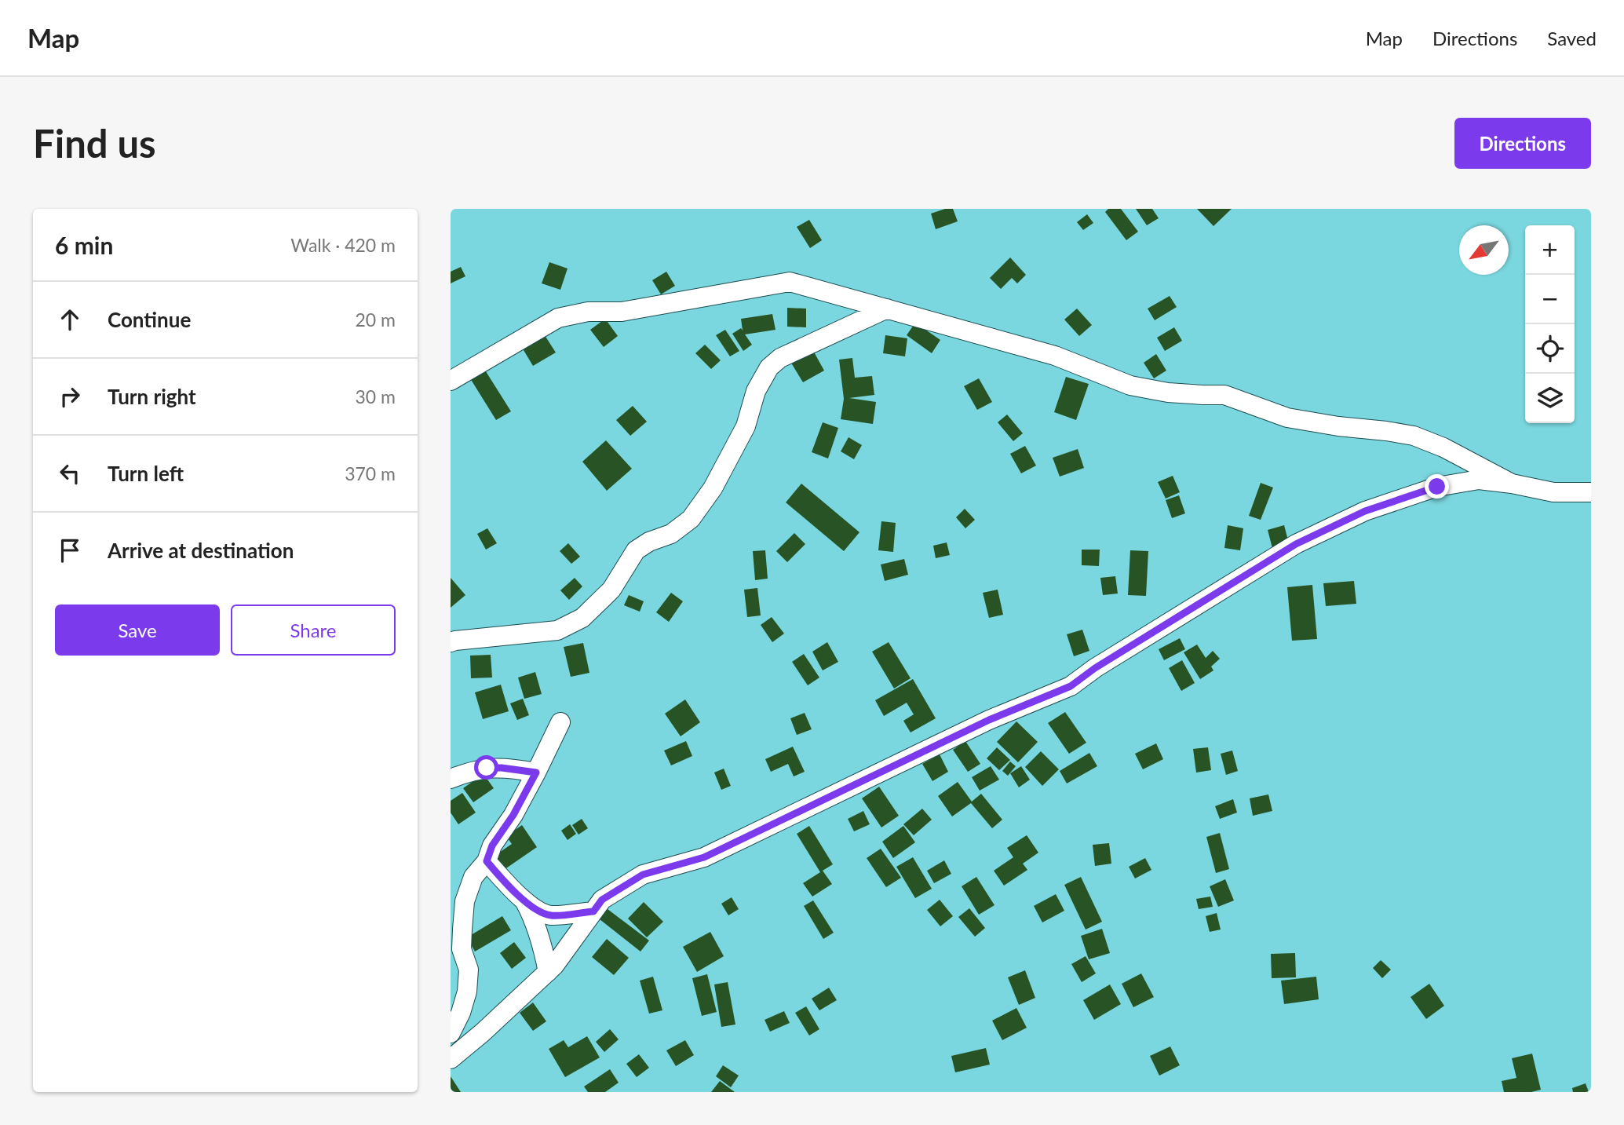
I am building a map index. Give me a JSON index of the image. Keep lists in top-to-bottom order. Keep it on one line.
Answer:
{"north":"bottom left","page":{"header":"Map","nav":["Map","Directions","Saved"],"buttons":["Directions",["Save","Share"]],"title":"Find us","heading":["6 min","Walk · 420 m"],"map_buttons":["+","−"],"list":[["Continue","20 m"],["Turn right","30 m"],["Turn left","370 m"],"Arrive at destination"]}}
